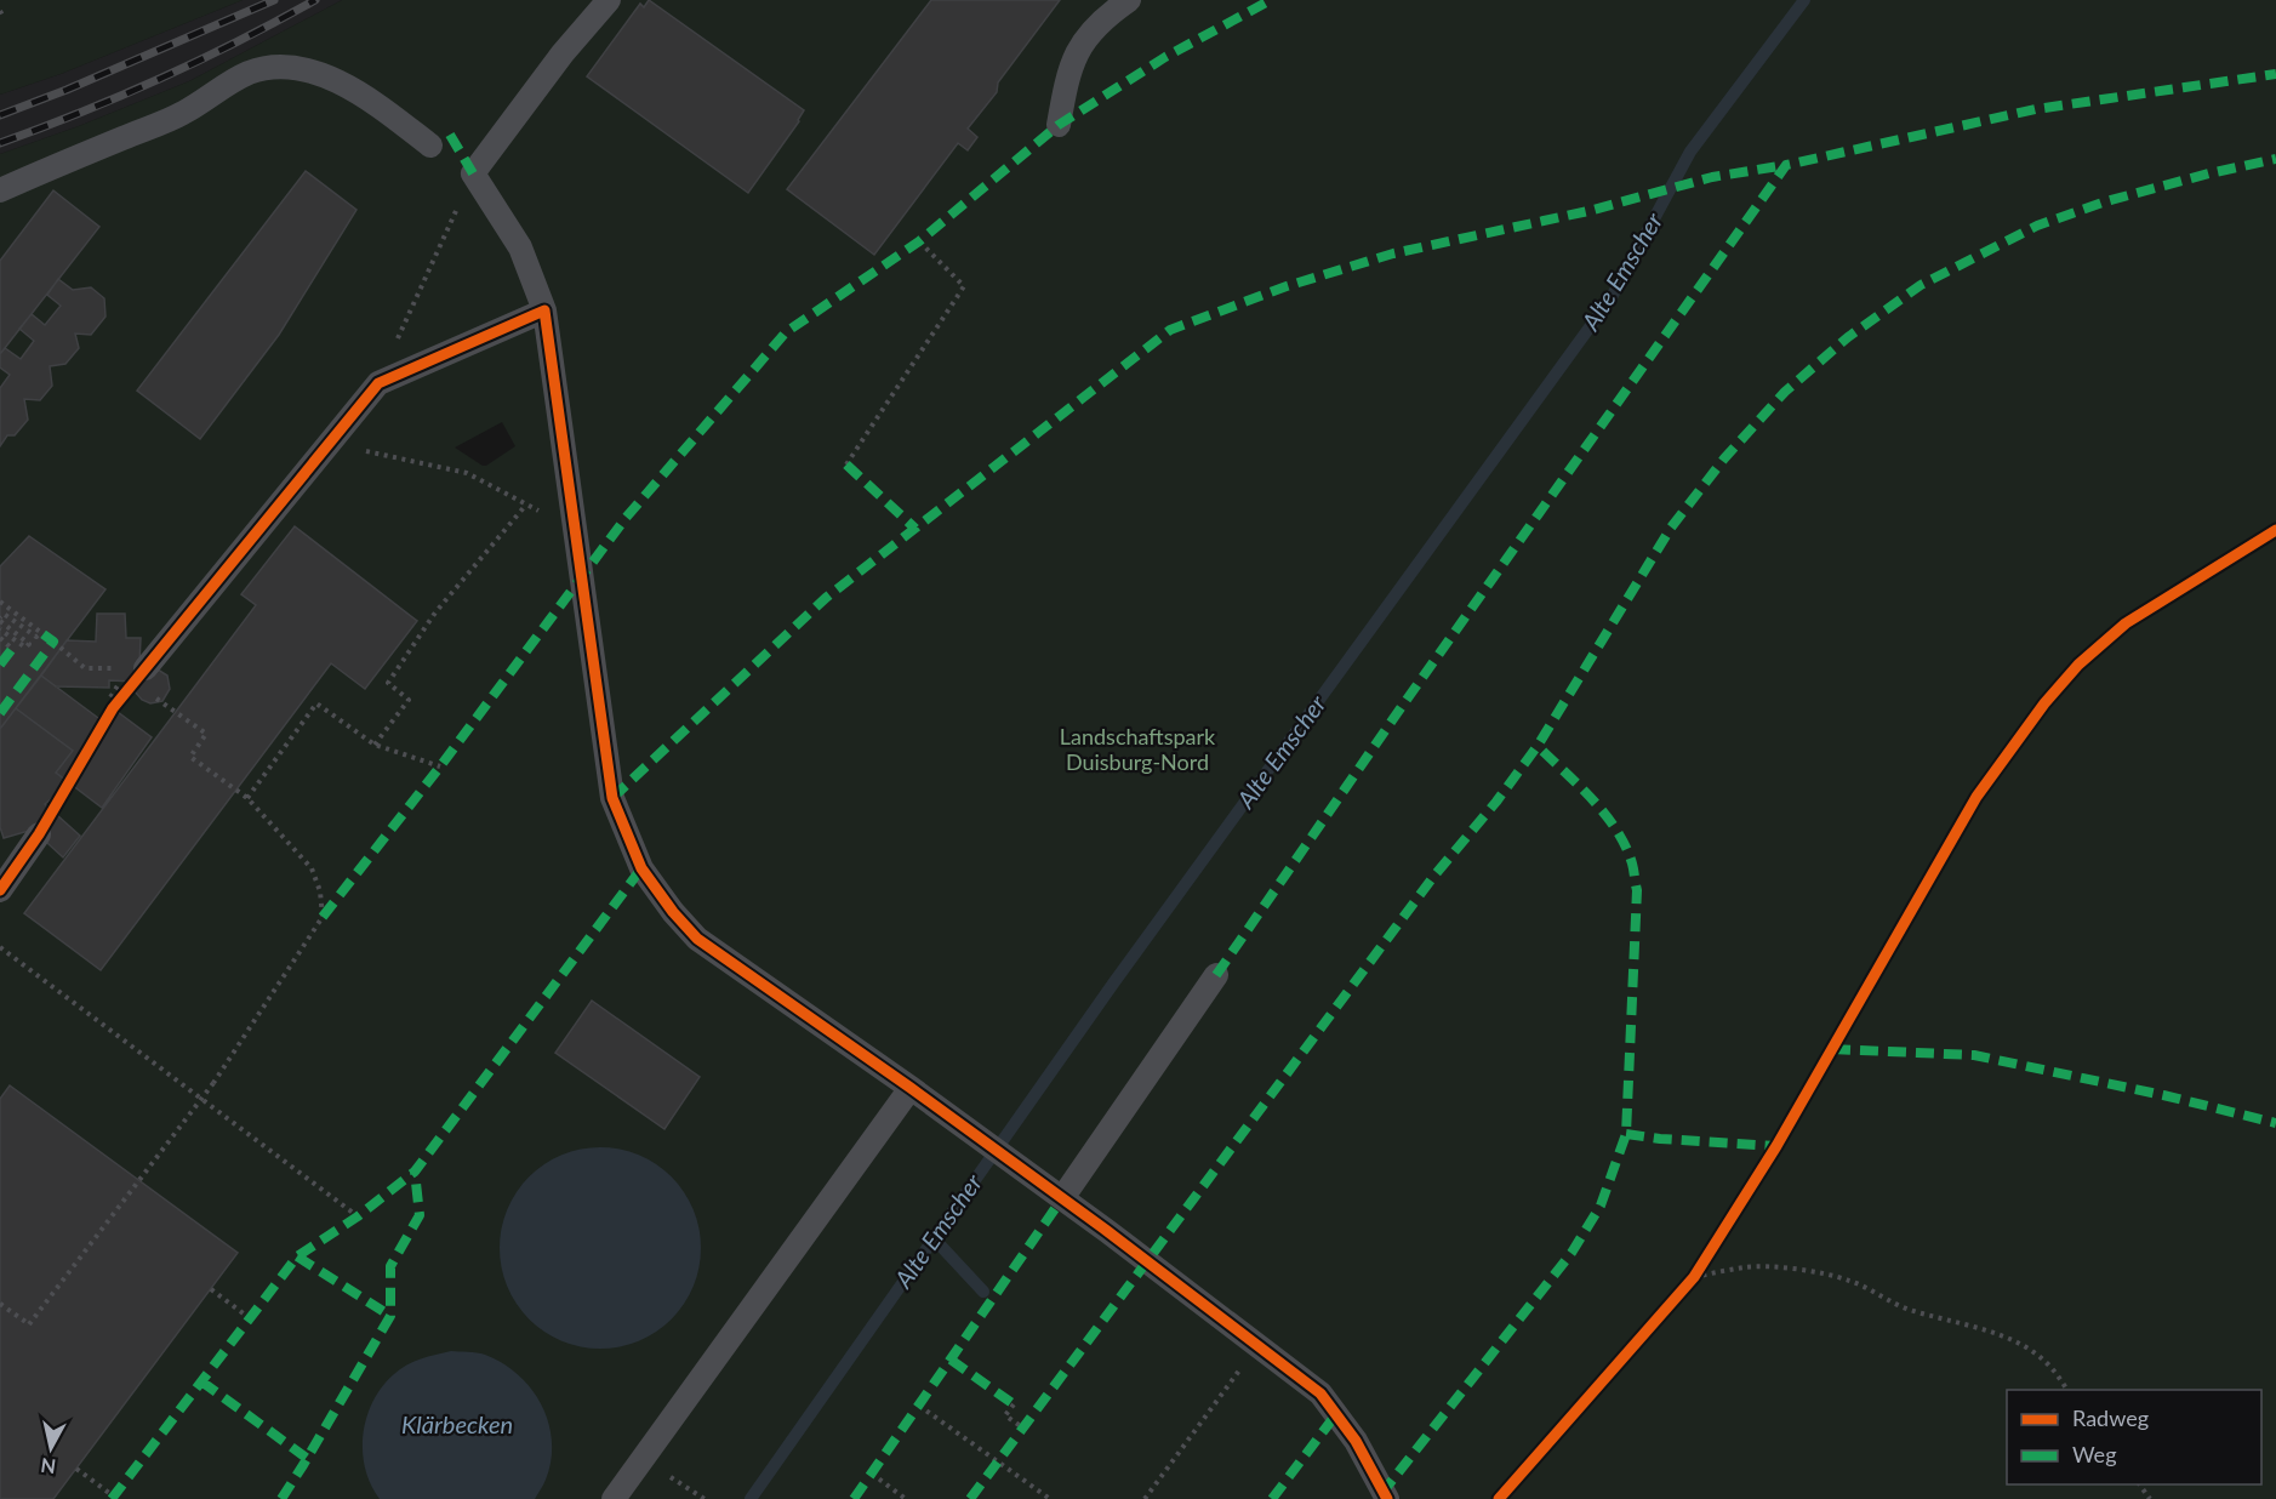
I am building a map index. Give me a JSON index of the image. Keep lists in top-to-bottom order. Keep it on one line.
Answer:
{"water":["Alte Emscher","Klärbecken"],"parks":["Landschaftspark Duisburg-Nord"],"legend":["Radweg","Weg"],"north":"bottom"}
